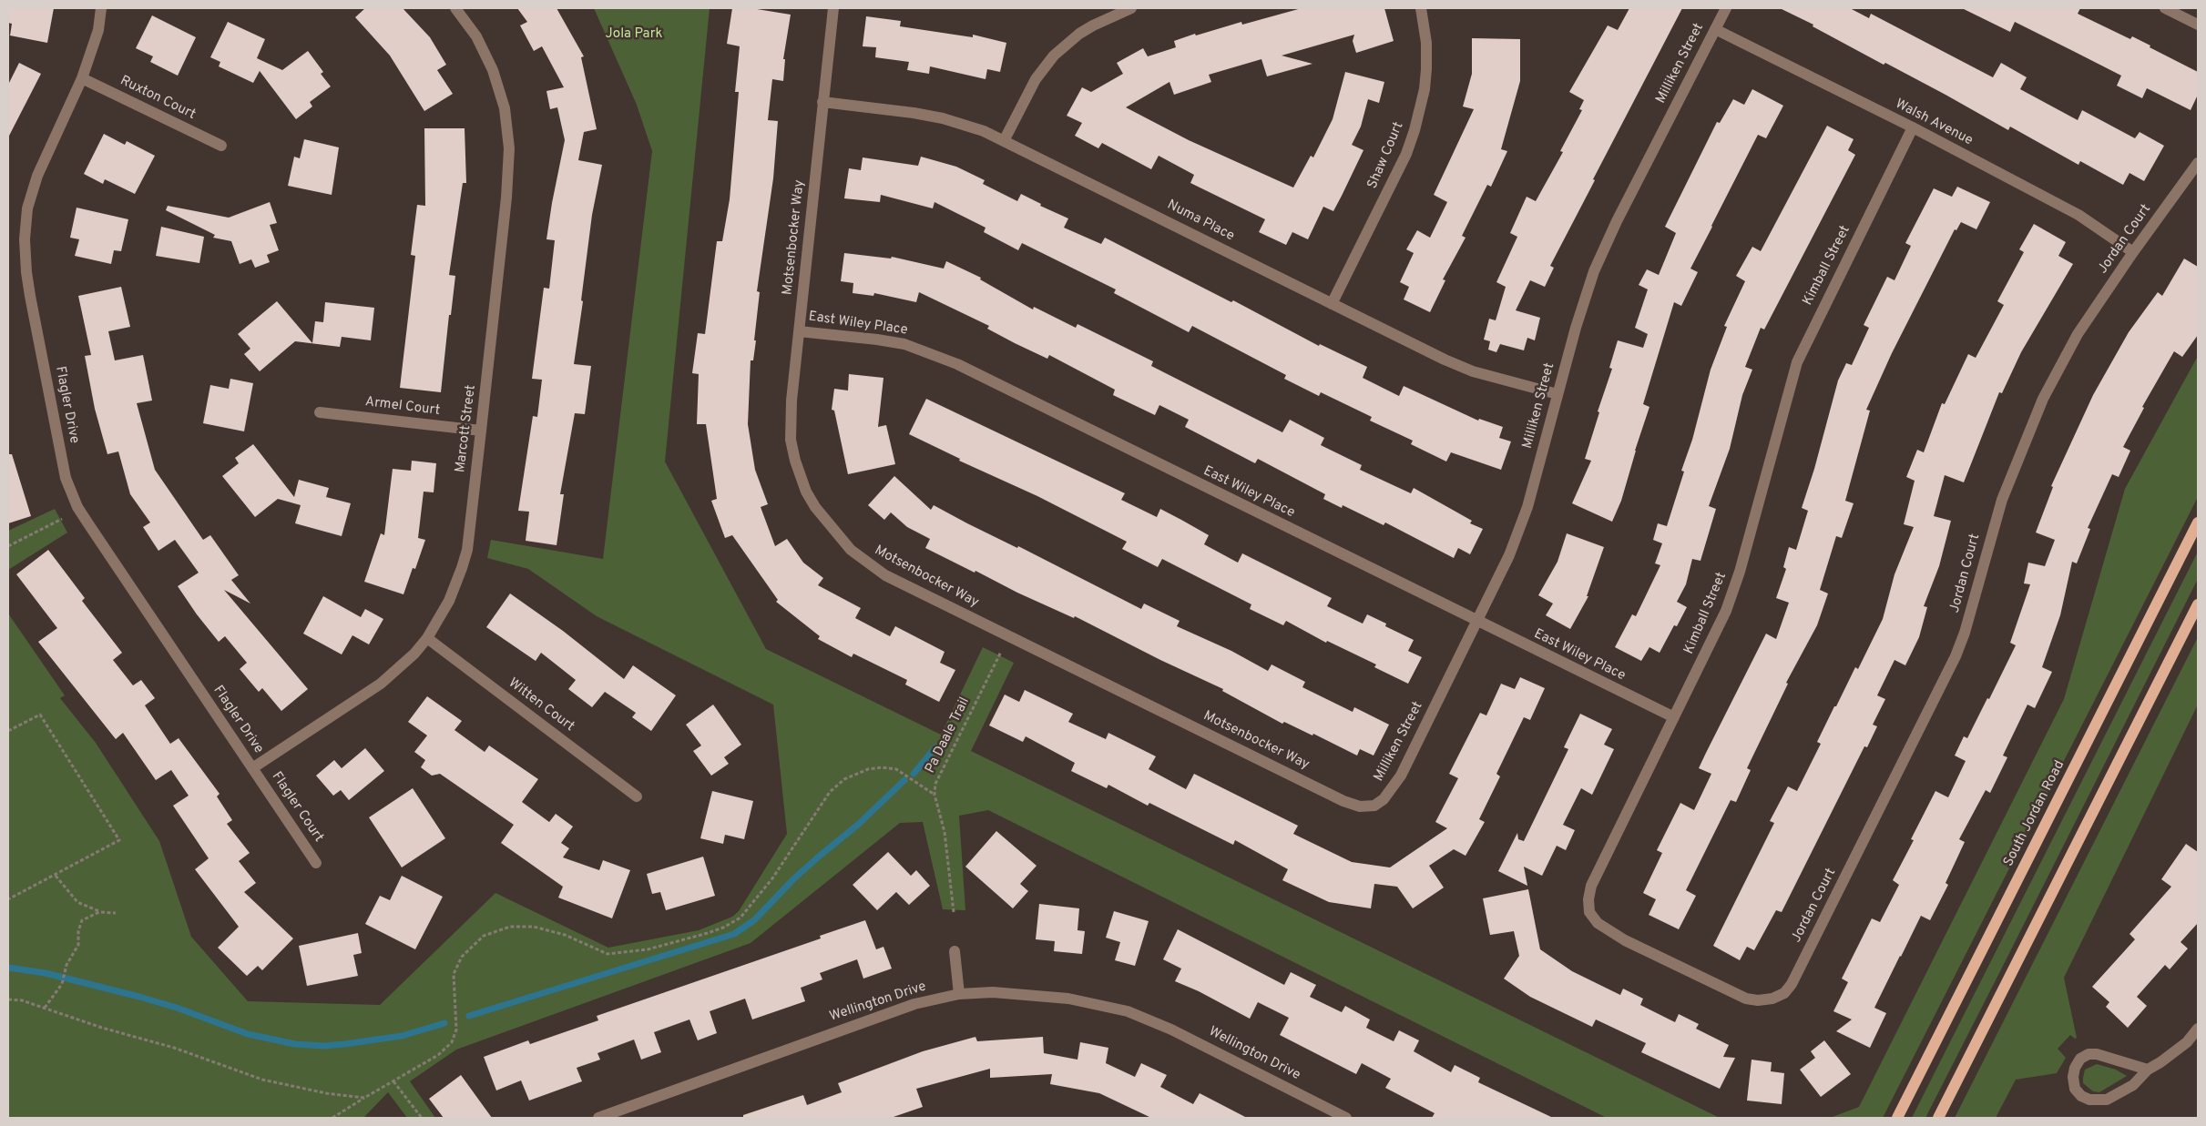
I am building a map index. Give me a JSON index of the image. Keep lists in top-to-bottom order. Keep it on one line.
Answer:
{"streets":{"main road":["South Jordan Road"],"street":["Milliken Street","Ruxton Court","Walsh Avenue","Shaw Court","Numa Place","Motsenbocker Way","Jordan Court","Kimball Street","East Wiley Place","Flagler Drive","Armel Court","Marcott Street","Witten Court","Flagler Court","Wellington Drive"],"path":["Pa Daale Trail"]},"crossings":[["Milliken Street","Walsh Avenue"],["Milliken Street","Numa Place"],["Milliken Street","Motsenbocker Way"],["Milliken Street","East Wiley Place"],["Ruxton Court","Flagler Drive"],["Walsh Avenue","Jordan Court"],["Walsh Avenue","Kimball Street"],["Shaw Court","Numa Place"],["Numa Place","Motsenbocker Way"],["Motsenbocker Way","East Wiley Place"],["Jordan Court","Kimball Street"],["Kimball Street","East Wiley Place"],["Flagler Drive","Marcott Street"],["Flagler Drive","Flagler Court"],["Armel Court","Marcott Street"],["Marcott Street","Witten Court"],["Marcott Street","Flagler Court"]],"parks":["Jola Park"]}
